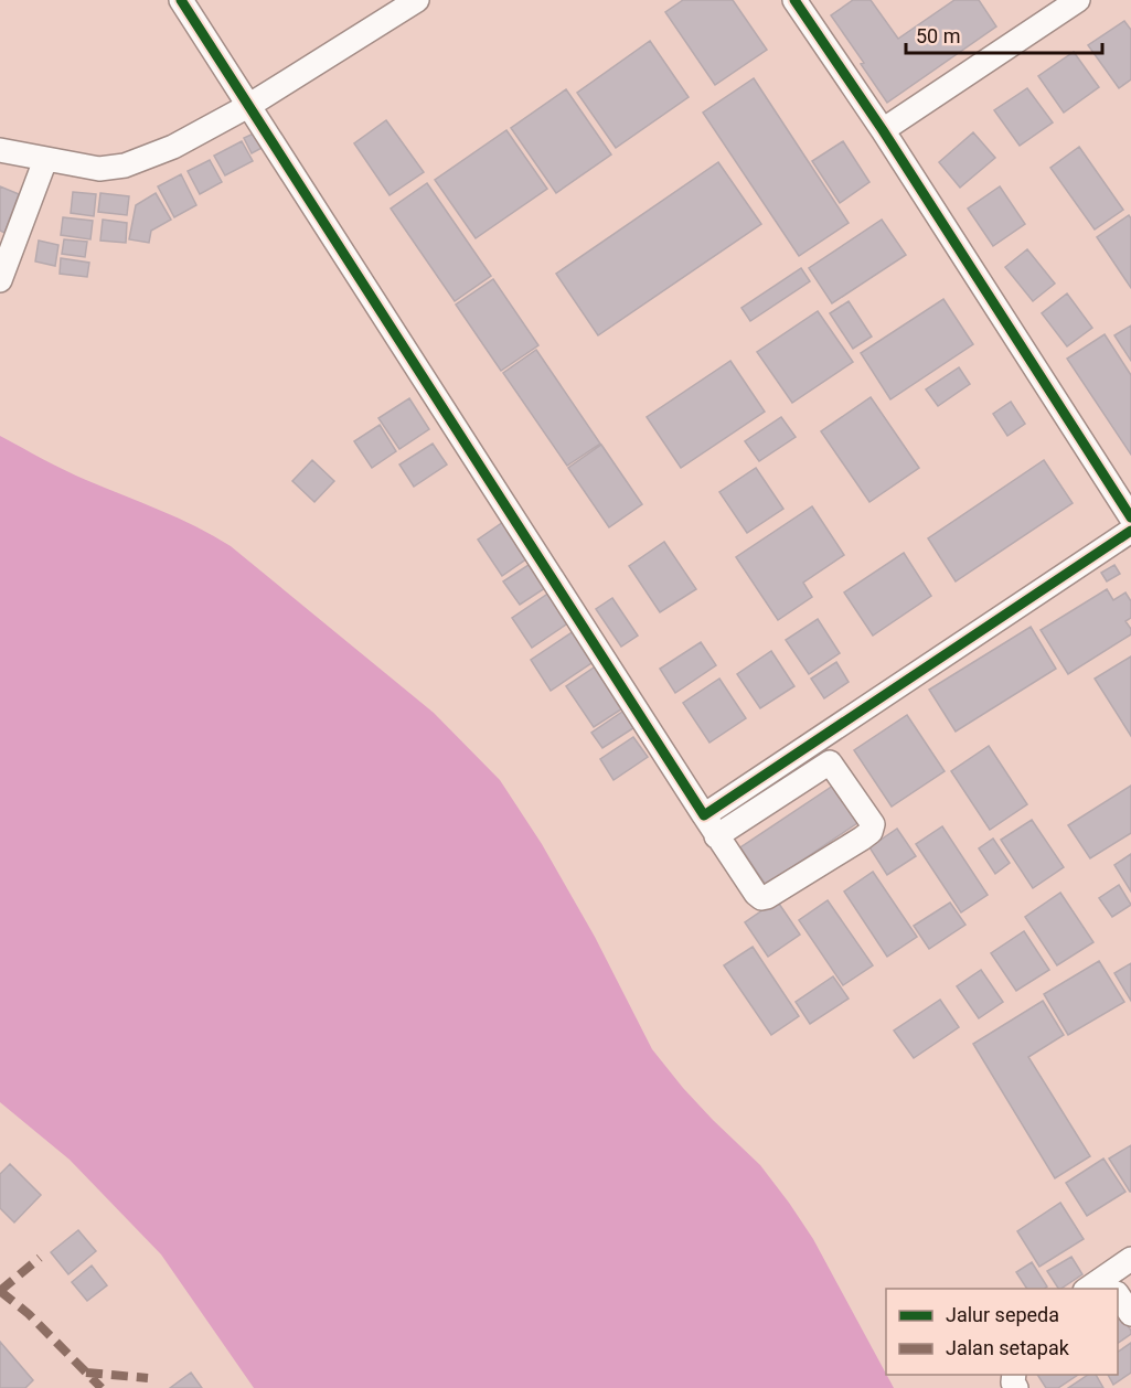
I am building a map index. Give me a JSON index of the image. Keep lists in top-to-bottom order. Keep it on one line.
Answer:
{"legend":["Jalur sepeda","Jalan setapak"],"scale_bar":"50 m"}
